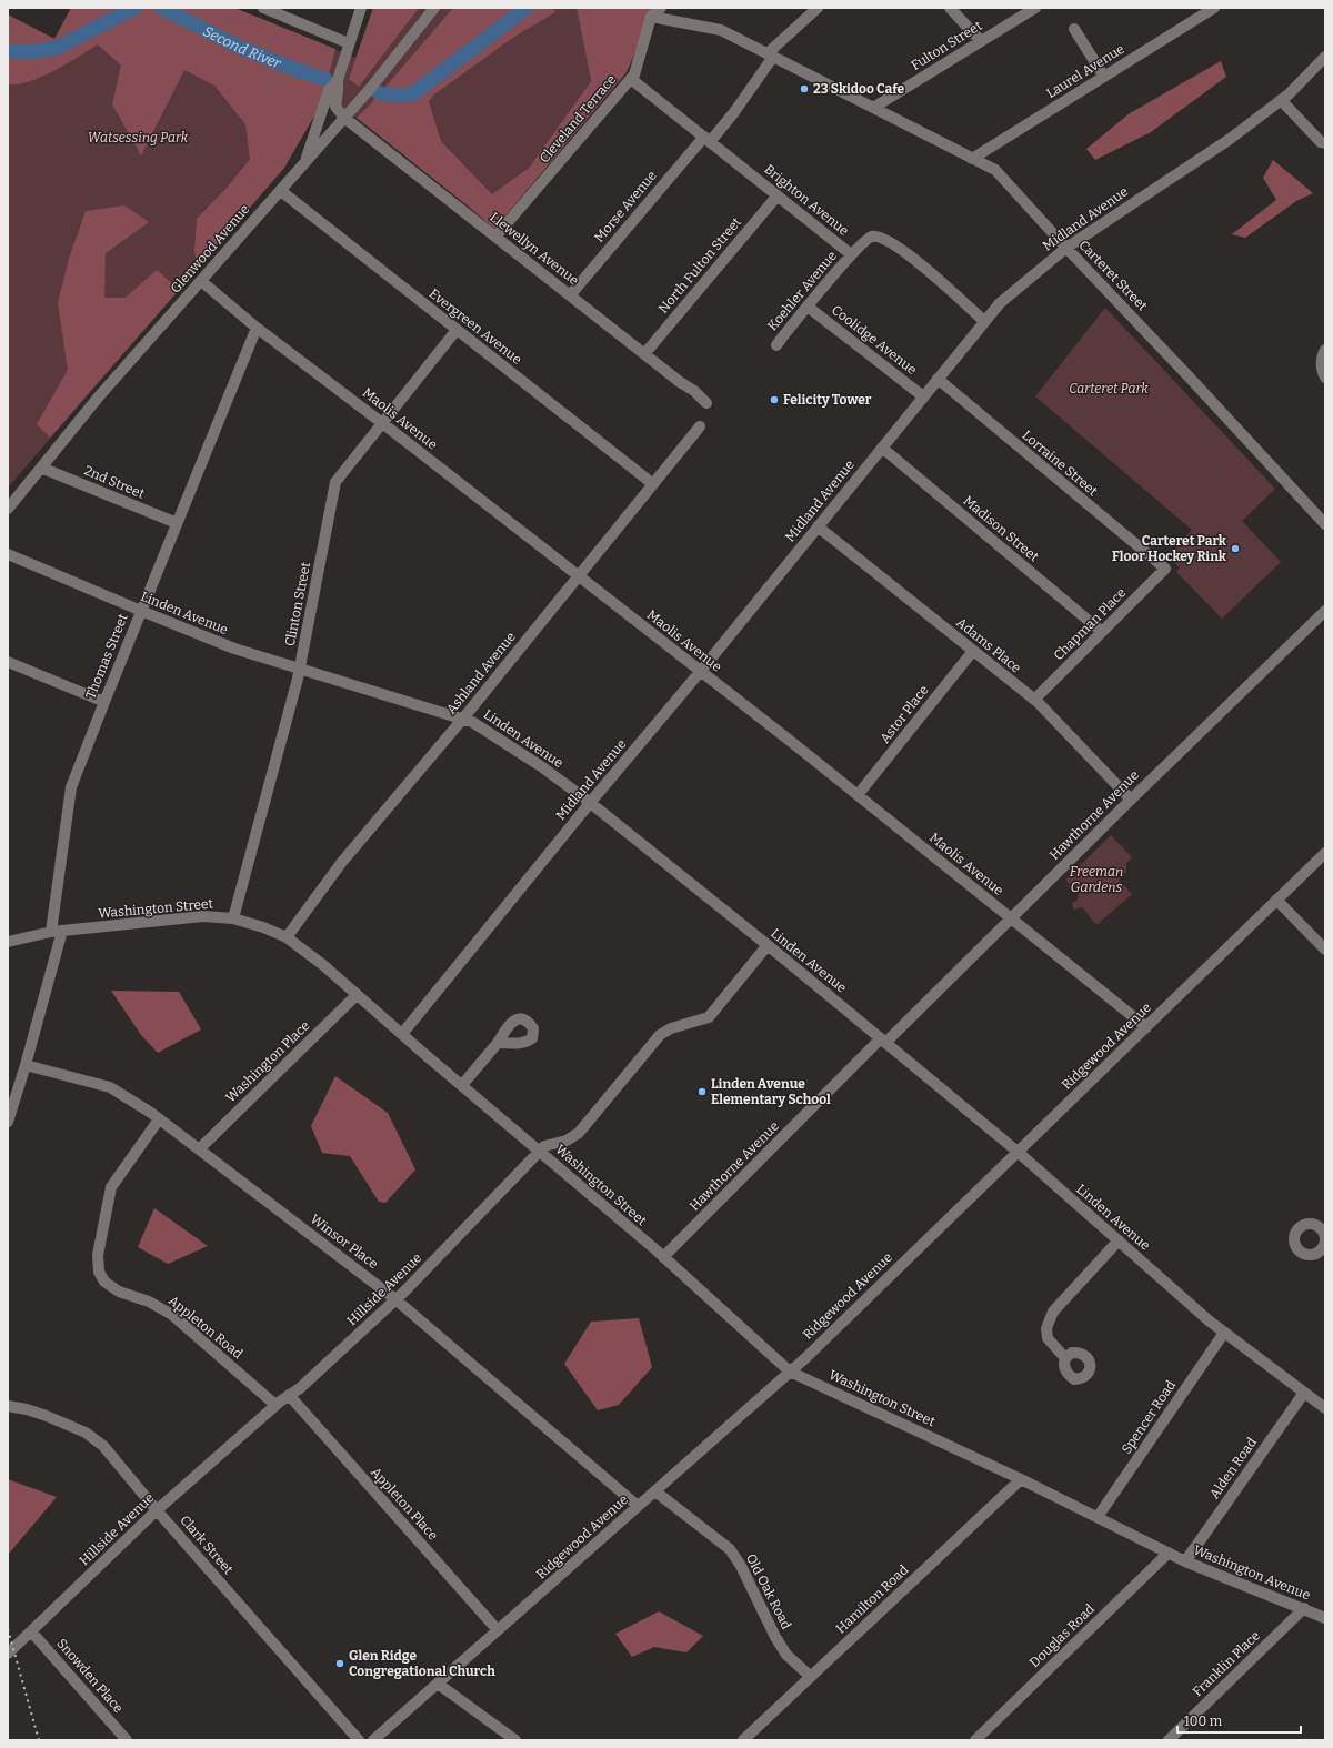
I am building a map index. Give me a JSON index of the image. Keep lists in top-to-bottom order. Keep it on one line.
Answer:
{"streets":{"street":["Fulton Street","Laurel Avenue","Cleveland Terrace","Brighton Avenue","Morse Avenue","Midland Avenue","Glenwood Avenue","Llewellyn Avenue","North Fulton Street","Carteret Street","Koehler Avenue","Evergreen Avenue","Coolidge Avenue","Maolis Avenue","Lorraine Street","2nd Street","Madison Street","Clinton Street","Linden Avenue","Chapman Place","Adams Place","Thomas Street","Ashland Avenue","Astor Place","Hawthorne Avenue","Washington Street","Ridgewood Avenue","Washington Place","Winsor Place","Hillside Avenue","Appleton Road","Spencer Road","Alden Road","Appleton Place","Clark Street","Washington Avenue","Old Oak Road","Hamilton Road","Douglas Road","Franklin Place","Snowden Place"]},"crossings":[["Fulton Street","Carteret Street"],["Laurel Avenue","Carteret Street"],["Cleveland Terrace","Brighton Avenue"],["Cleveland Terrace","Llewellyn Avenue"],["Cleveland Terrace","Carteret Street"],["Brighton Avenue","Morse Avenue"],["Brighton Avenue","Midland Avenue"],["Brighton Avenue","North Fulton Street"],["Brighton Avenue","Koehler Avenue"],["Morse Avenue","Llewellyn Avenue"],["Morse Avenue","Carteret Street"],["Midland Avenue","Carteret Street"],["Midland Avenue","Coolidge Avenue"],["Midland Avenue","Maolis Avenue"],["Midland Avenue","Lorraine Street"],["Midland Avenue","Madison Street"],["Midland Avenue","Linden Avenue"],["Midland Avenue","Adams Place"],["Midland Avenue","Washington Street"],["Glenwood Avenue","Llewellyn Avenue"],["Glenwood Avenue","Evergreen Avenue"],["Glenwood Avenue","Maolis Avenue"],["Glenwood Avenue","2nd Street"],["Llewellyn Avenue","North Fulton Street"],["Koehler Avenue","Coolidge Avenue"],["Evergreen Avenue","Clinton Street"],["Evergreen Avenue","Ashland Avenue"],["Maolis Avenue","Clinton Street"],["Maolis Avenue","Thomas Street"],["Maolis Avenue","Ashland Avenue"],["Maolis Avenue","Astor Place"],["Maolis Avenue","Hawthorne Avenue"],["Maolis Avenue","Ridgewood Avenue"],["Lorraine Street","Chapman Place"],["2nd Street","Thomas Street"],["Madison Street","Chapman Place"],["Clinton Street","Linden Avenue"],["Clinton Street","Washington Street"],["Linden Avenue","Thomas Street"],["Linden Avenue","Ashland Avenue"],["Linden Avenue","Hawthorne Avenue"],["Linden Avenue","Ridgewood Avenue"],["Linden Avenue","Hillside Avenue"],["Linden Avenue","Spencer Road"],["Linden Avenue","Alden Road"],["Chapman Place","Adams Place"],["Adams Place","Astor Place"],["Adams Place","Hawthorne Avenue"],["Thomas Street","Washington Street"],["Thomas Street","Winsor Place"],["Ashland Avenue","Washington Street"],["Hawthorne Avenue","Washington Street"],["Washington Street","Ridgewood Avenue"],["Washington Street","Washington Place"],["Washington Street","Hillside Avenue"],["Washington Street","Spencer Road"],["Washington Street","Washington Avenue"],["Washington Street","Hamilton Road"],["Washington Street","Douglas Road"],["Ridgewood Avenue","Winsor Place"],["Ridgewood Avenue","Appleton Place"],["Ridgewood Avenue","Old Oak Road"],["Washington Place","Winsor Place"],["Winsor Place","Hillside Avenue"],["Winsor Place","Appleton Road"],["Hillside Avenue","Appleton Road"],["Hillside Avenue","Appleton Place"],["Hillside Avenue","Clark Street"],["Hillside Avenue","Snowden Place"],["Alden Road","Washington Avenue"],["Washington Avenue","Douglas Road"],["Washington Avenue","Franklin Place"],["Old Oak Road","Hamilton Road"]],"water":["Second River"],"parks":["Watsessing Park","Carteret Park","Freeman Gardens"],"places":["23 Skidoo Cafe","Felicity Tower","Carteret Park Floor Hockey Rink","Linden Avenue Elementary School","Glen Ridge Congregational Church"],"scale_bar":"100 m"}
